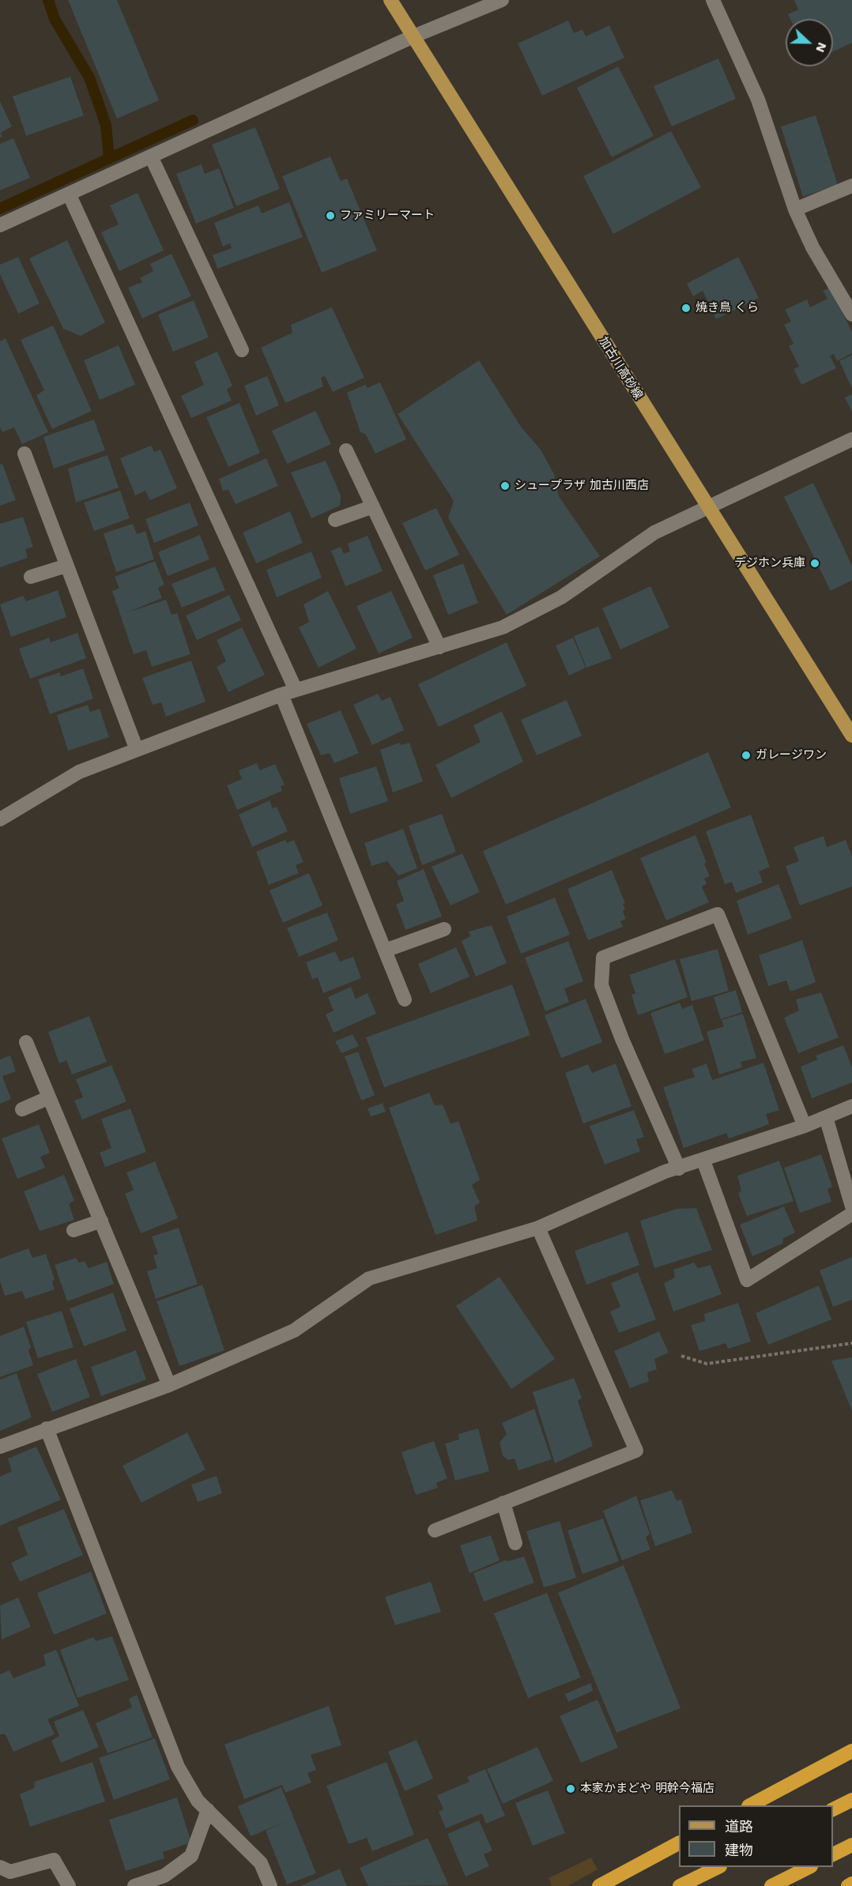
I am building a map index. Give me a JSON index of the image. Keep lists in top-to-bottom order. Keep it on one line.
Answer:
{"streets":{"main road":["加古川高砂線"]},"places":["ファミリーマート","焼き鳥 くら","シュープラザ 加古川西店","デジホン兵庫","ガレージワン","本家かまどや 明幹今福店"],"legend":["道路","建物"],"north":"right"}
